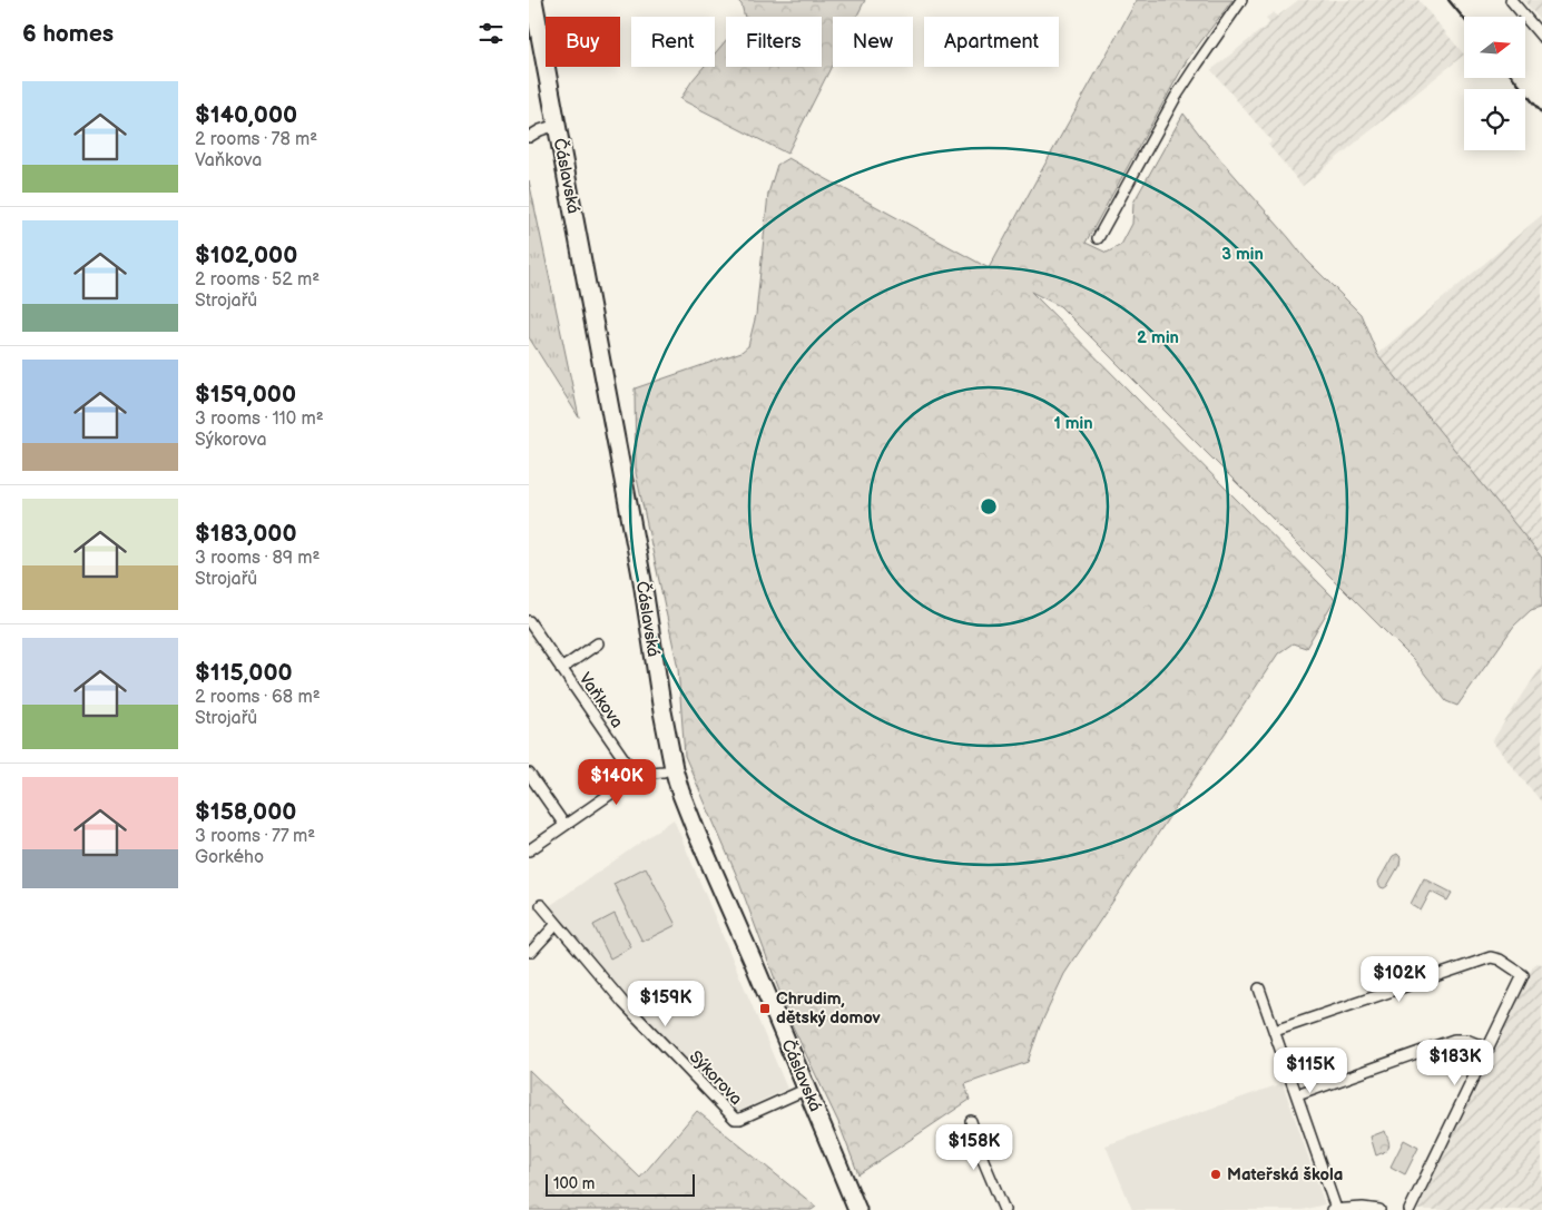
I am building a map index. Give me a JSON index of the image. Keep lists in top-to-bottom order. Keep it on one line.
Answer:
{"streets":{"main road":["Čáslavská"],"street":["Vaňkova","Sýkorova"]},"crossings":[["Čáslavská","Sýkorova"]],"places":{"transit":["Chrudim, dětský domov"],"other":["Mateřská škola"]},"scale_bar":"100 m","north":"right","page":{"heading":"6 homes","chip":["Buy","Rent","Filters","New","Apartment"],"list":[{"name":"$140,000","note":"2 rooms · 78 m² · Vaňkova"},{"name":"$102,000","note":"2 rooms · 52 m² · Strojařů"},{"name":"$159,000","note":"3 rooms · 110 m² · Sýkorova"},{"name":"$183,000","note":"3 rooms · 89 m² · Strojařů"},{"name":"$115,000","note":"2 rooms · 68 m² · Strojařů"},{"name":"$158,000","note":"3 rooms · 77 m² · Gorkého"}],"price":["$140K","$102K","$159K","$183K","$115K","$158K"],"scale":"100 m"},"rings":["3 min","2 min","1 min"]}
